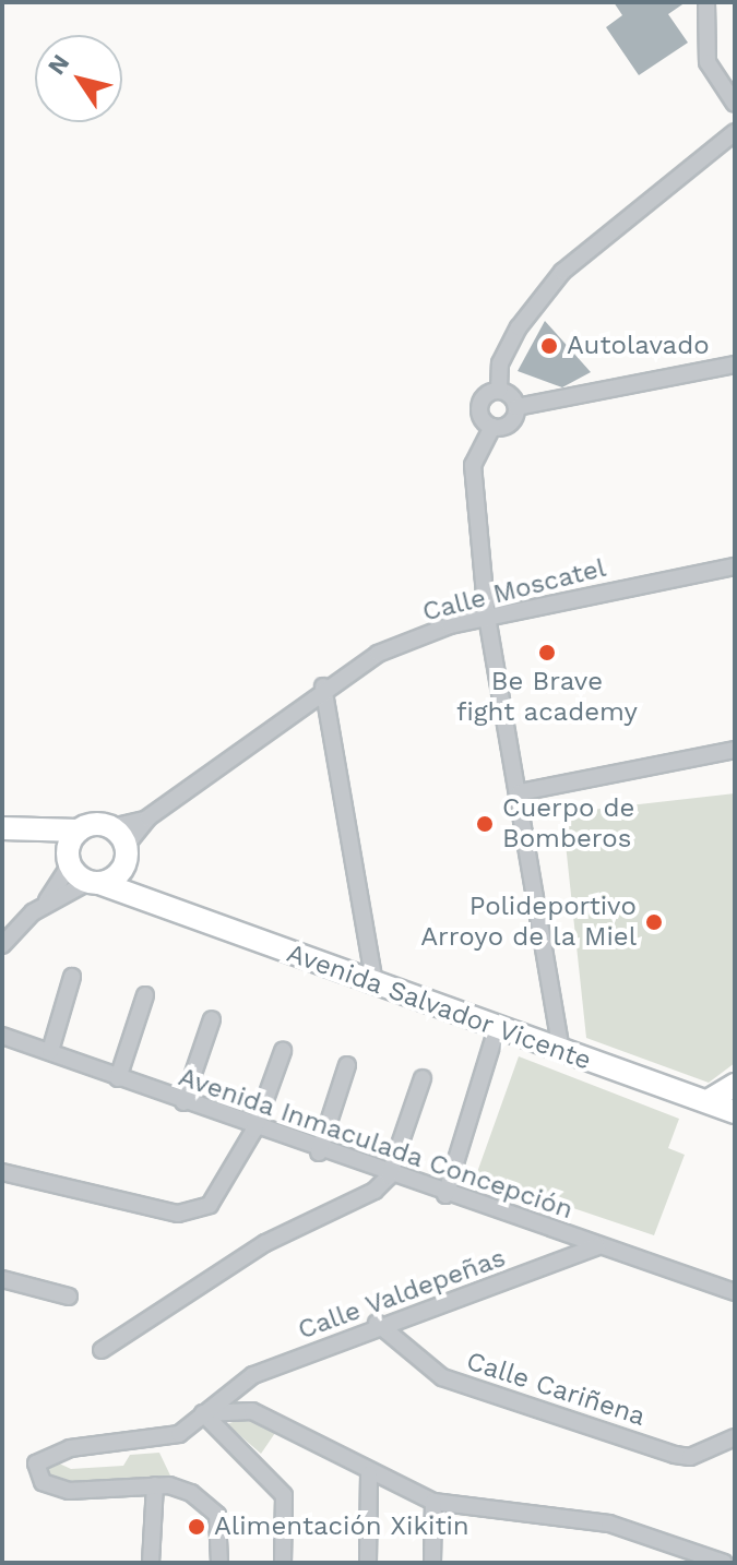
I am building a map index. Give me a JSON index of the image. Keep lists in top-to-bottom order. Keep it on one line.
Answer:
{"streets":{"street":["Calle Moscatel","Avenida Salvador Vicente","Avenida Inmaculada Concepción","Calle Valdepeñas","Calle Cariñena"]},"crossings":[["Avenida Inmaculada Concepción","Calle Valdepeñas"],["Calle Valdepeñas","Calle Cariñena"]],"places":["Autolavado","Be Brave fight academy","Cuerpo de Bomberos","Polideportivo Arroyo de la Miel","Alimentación Xikitin"],"north":"top left"}
